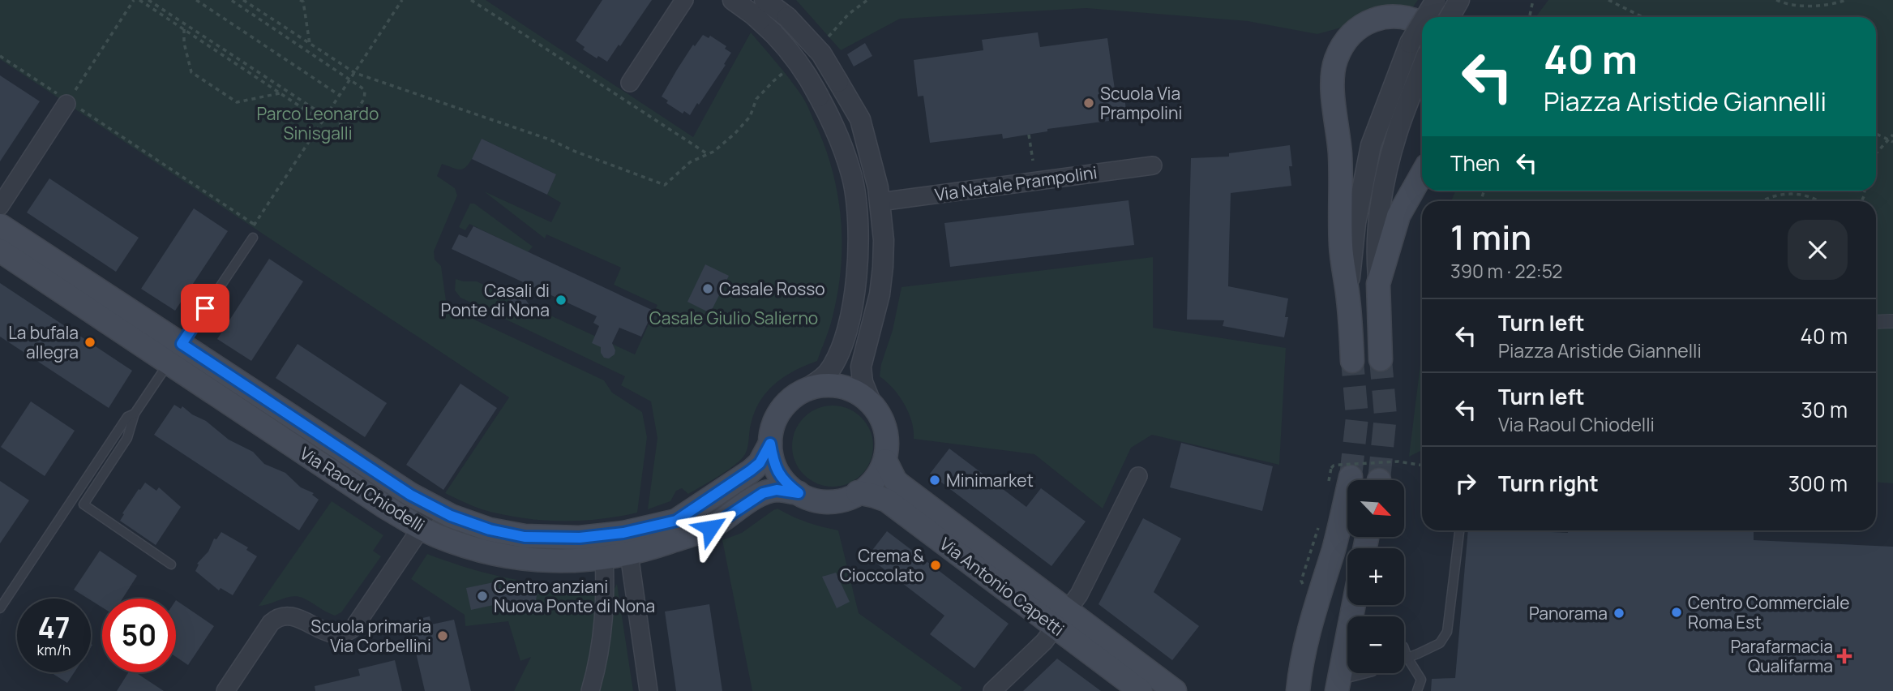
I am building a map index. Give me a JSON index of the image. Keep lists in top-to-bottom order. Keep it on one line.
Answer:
{"streets":{"main road":["Via Raoul Chiodelli","Via Antonio Capetti"],"street":["Via Natale Prampolini"]},"crossings":[["Via Raoul Chiodelli","Via Antonio Capetti"]],"parks":["Parco Leonardo Sinisgalli","Casale Giulio Salierno"],"places":{"other":["Scuola Via Prampolini","Casale Rosso","Casali di Ponte di Nona","La bufala allegra","Minimarket","Crema & Cioccolato","Centro anziani Nuova Ponte di Nona","Centro Commerciale Roma Est","Panorama","Scuola primaria Via Corbellini"],"health":["Parafarmacia Qualifarma"]},"north":"bottom right","page":{"turn":["40 m","Piazza Aristide Giannelli"],"then":"Then","heading":["1 min","390 m · 22:52"],"list":[{"name":"Turn left","note":"Piazza Aristide Giannelli","value":"40 m"},{"name":"Turn left","note":"Via Raoul Chiodelli","value":"30 m"},{"name":"Turn right","value":"300 m"}],"map_buttons":["+","−"],"speed":"47 km/h","limit":"50"}}
